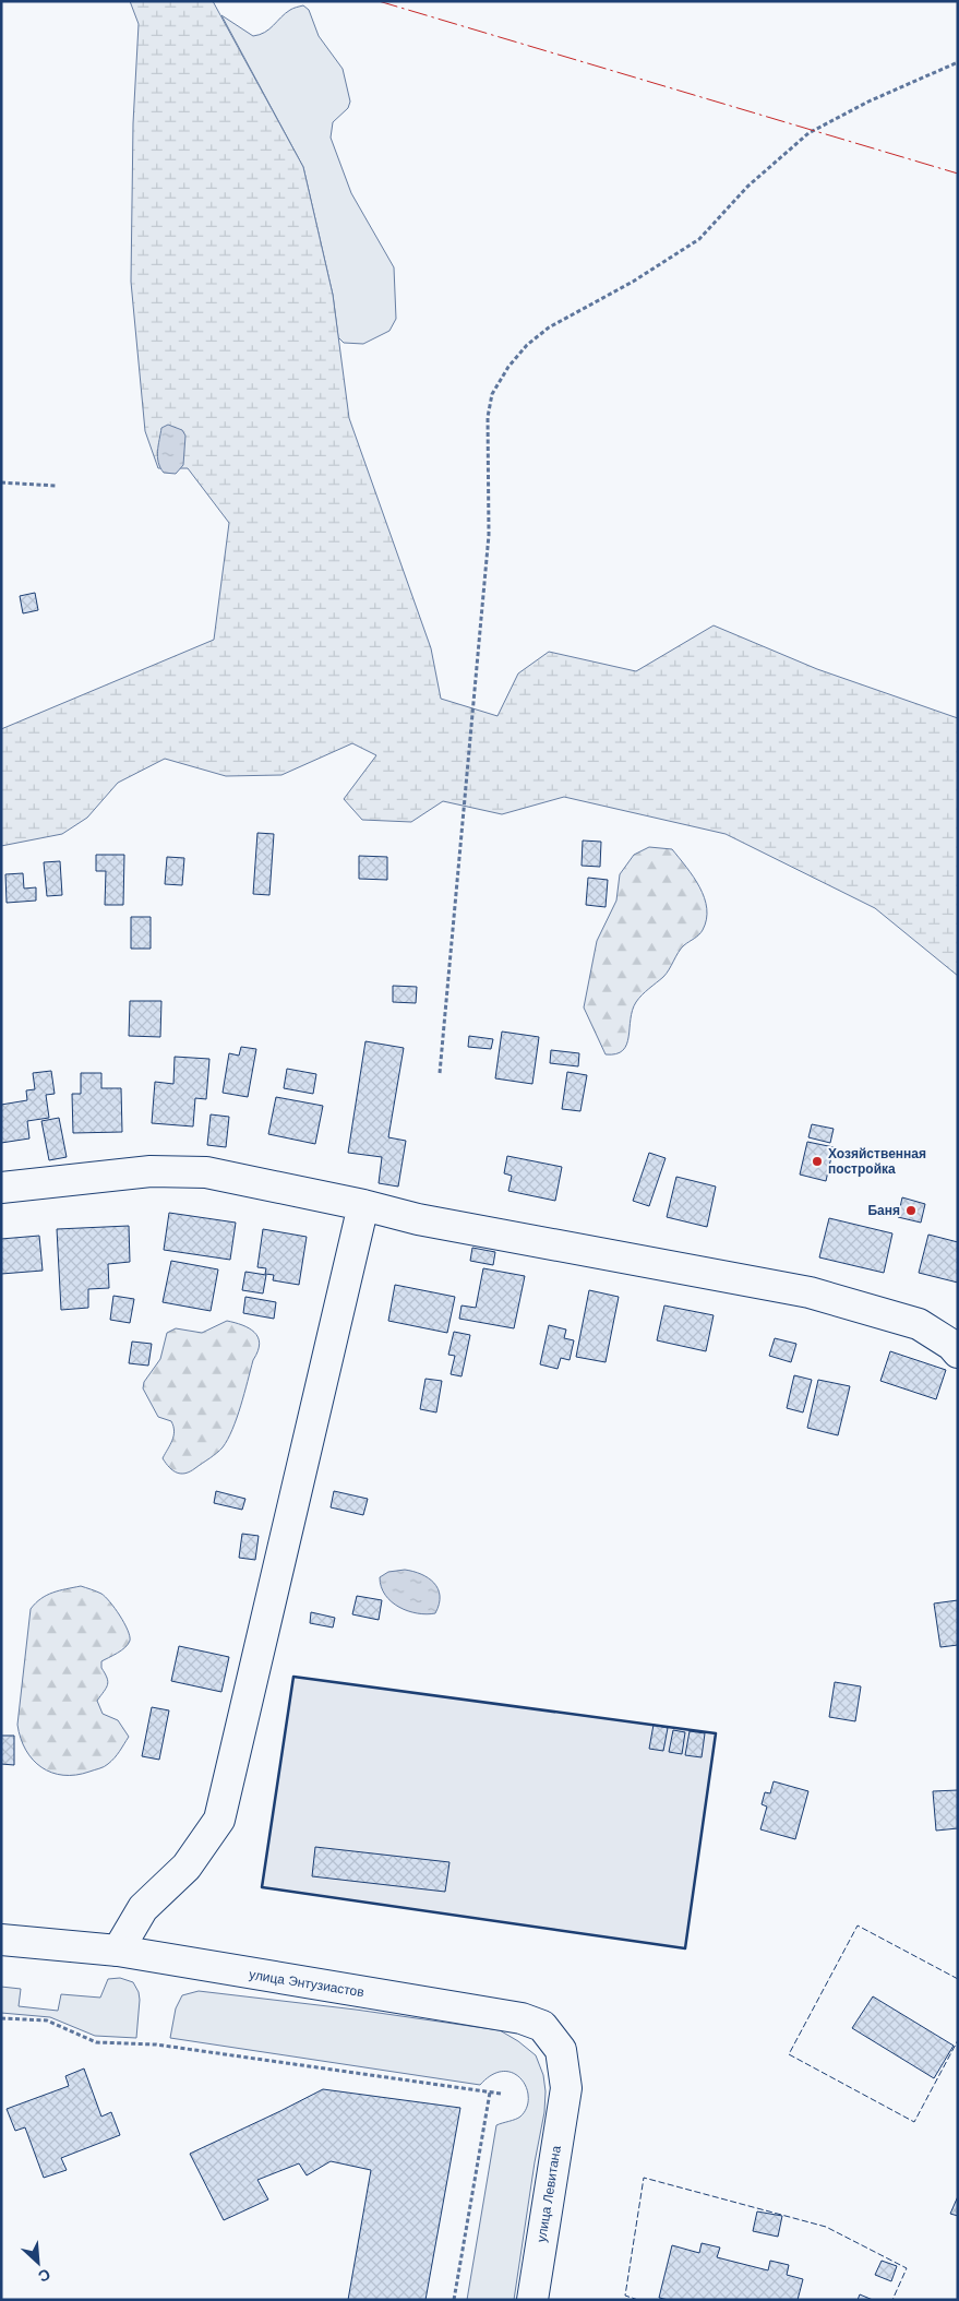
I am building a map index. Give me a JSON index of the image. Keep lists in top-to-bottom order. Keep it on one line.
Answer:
{"streets":{"street":["улица Энтузиастов","улица Левитана"]},"crossings":[["улица Энтузиастов","улица Левитана"]],"places":["Хозяйственная постройка","Баня"],"north":"bottom right"}
